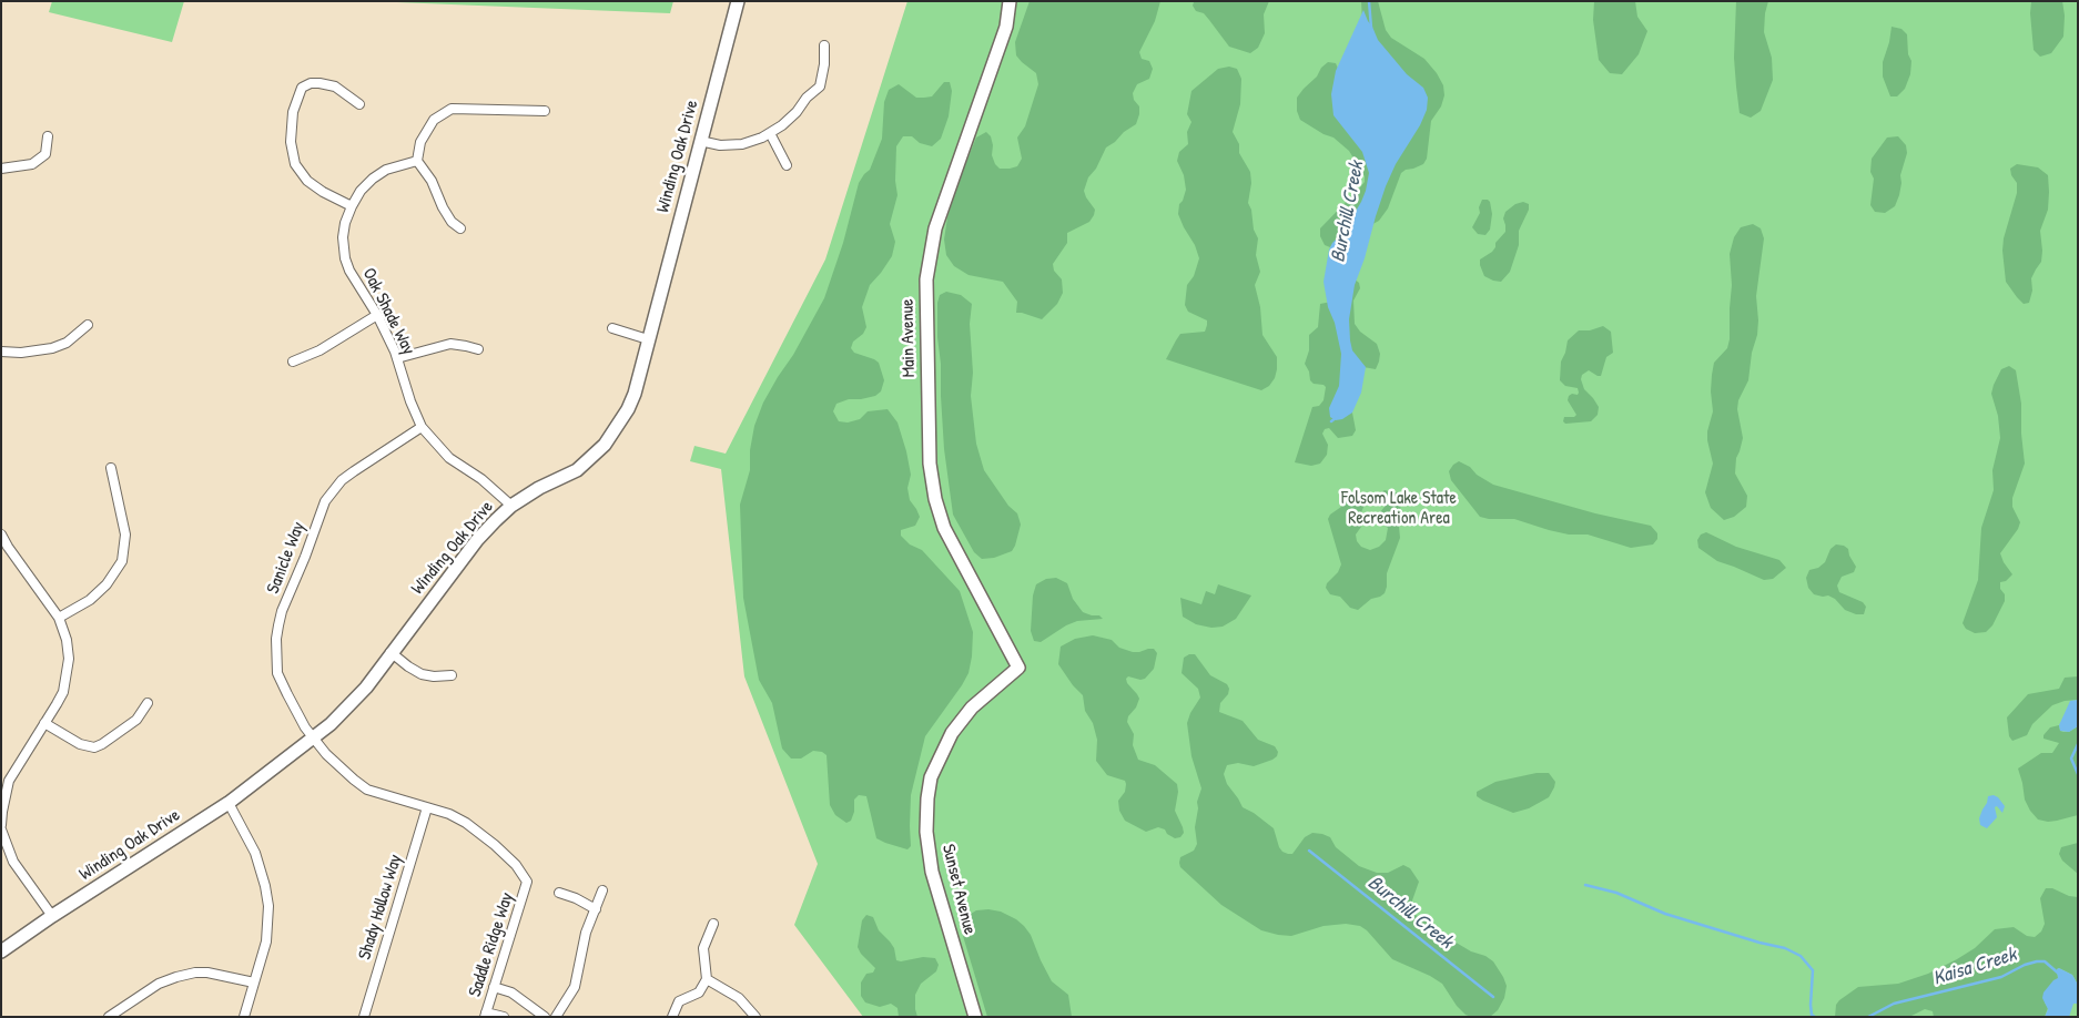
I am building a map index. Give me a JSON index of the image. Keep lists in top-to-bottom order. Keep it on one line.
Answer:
{"streets":{"street":["Winding Oak Drive","Oak Shade Way","Main Avenue","Sanicle Way","Sunset Avenue","Shady Hollow Way","Saddle Ridge Way"]},"crossings":[["Winding Oak Drive","Oak Shade Way"],["Winding Oak Drive","Sanicle Way"],["Winding Oak Drive","Saddle Ridge Way"],["Oak Shade Way","Sanicle Way"],["Main Avenue","Sunset Avenue"],["Sanicle Way","Saddle Ridge Way"],["Shady Hollow Way","Saddle Ridge Way"]],"water":["Burchill Creek","Kaisa Creek"],"parks":["Folsom Lake State Recreation Area"]}
